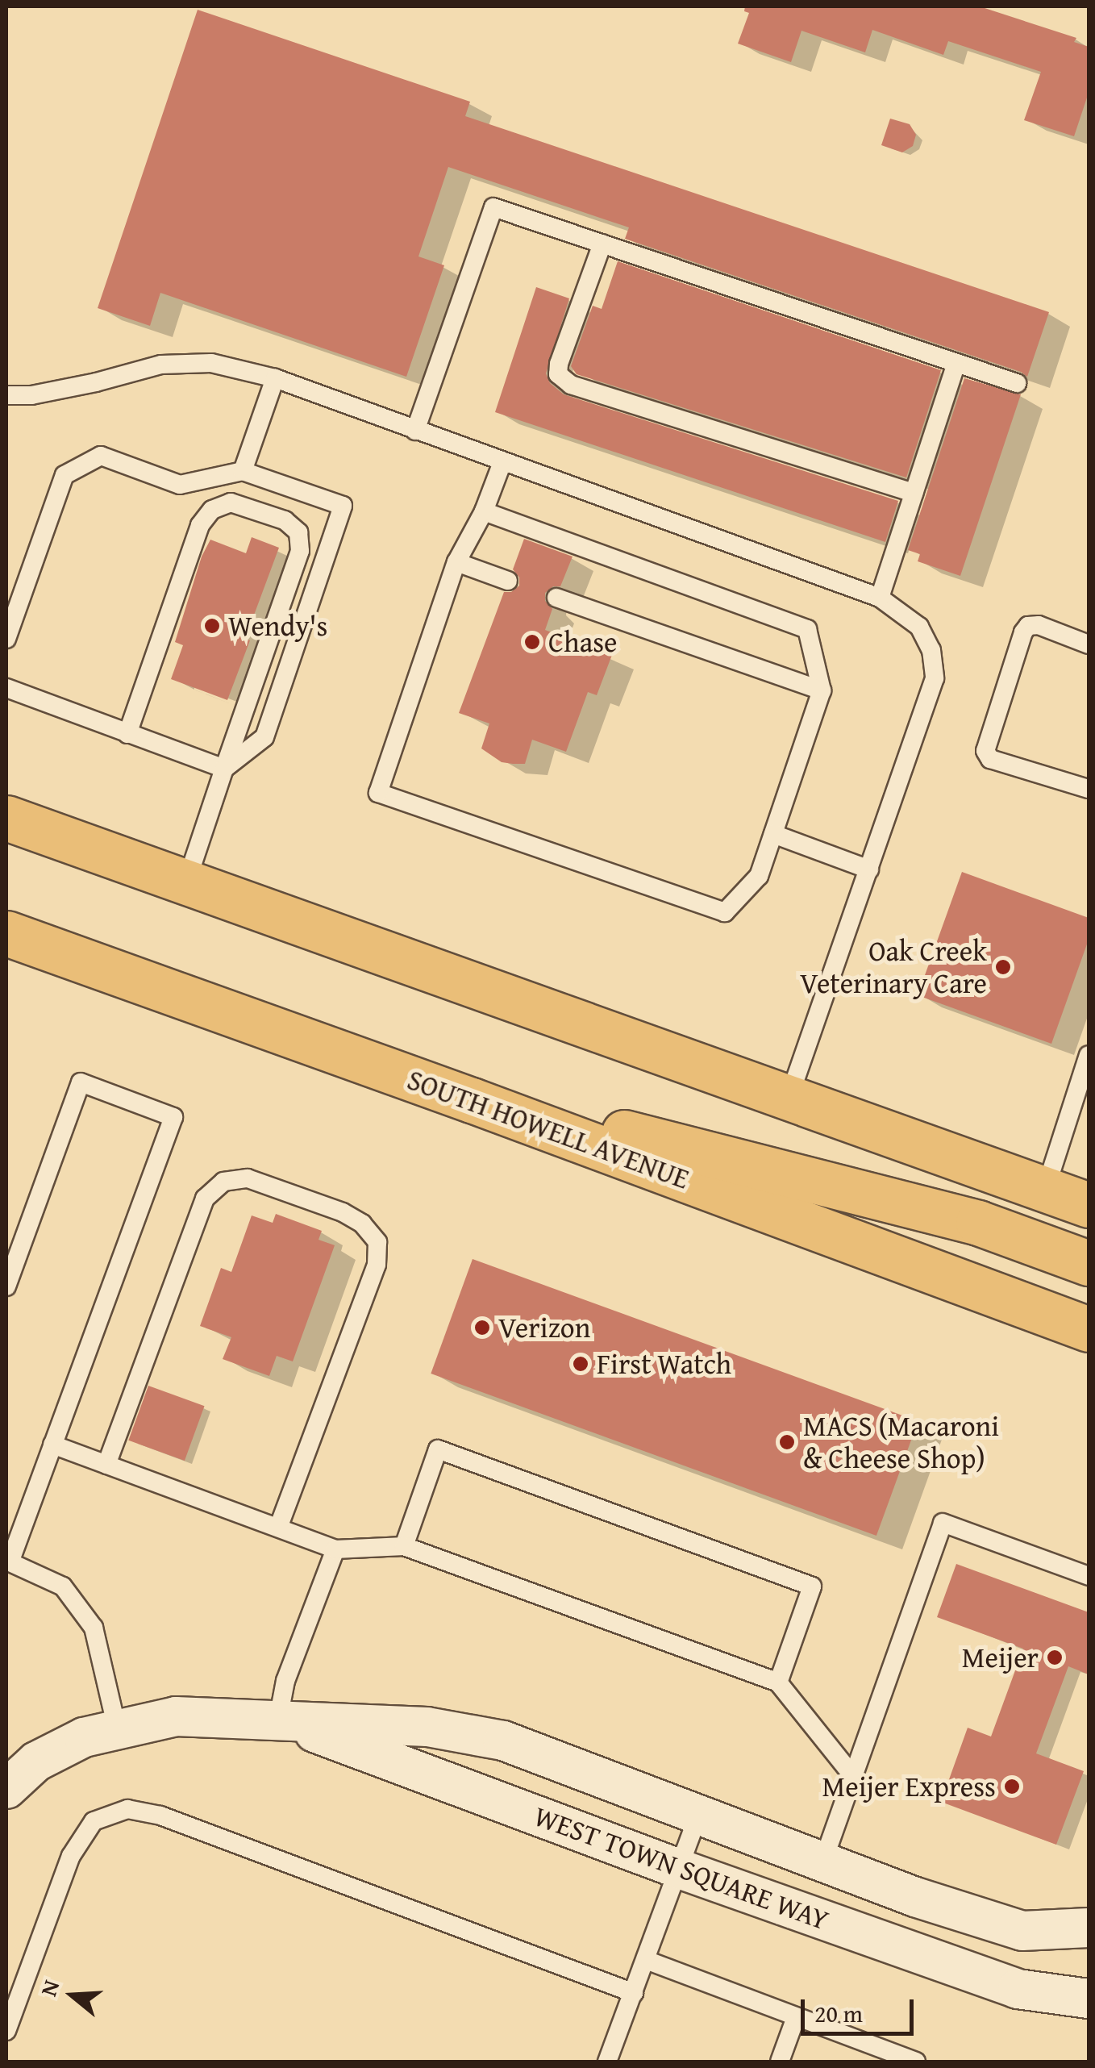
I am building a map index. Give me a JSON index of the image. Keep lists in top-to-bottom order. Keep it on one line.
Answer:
{"streets":{"main road":["SOUTH HOWELL AVENUE"],"street":["WEST TOWN SQUARE WAY"]},"places":["Wendy's","Chase","Oak Creek Veterinary Care","Verizon","First Watch","MACS (Macaroni & Cheese Shop)","Meijer","Meijer Express"],"scale_bar":"20 m","north":"left"}
